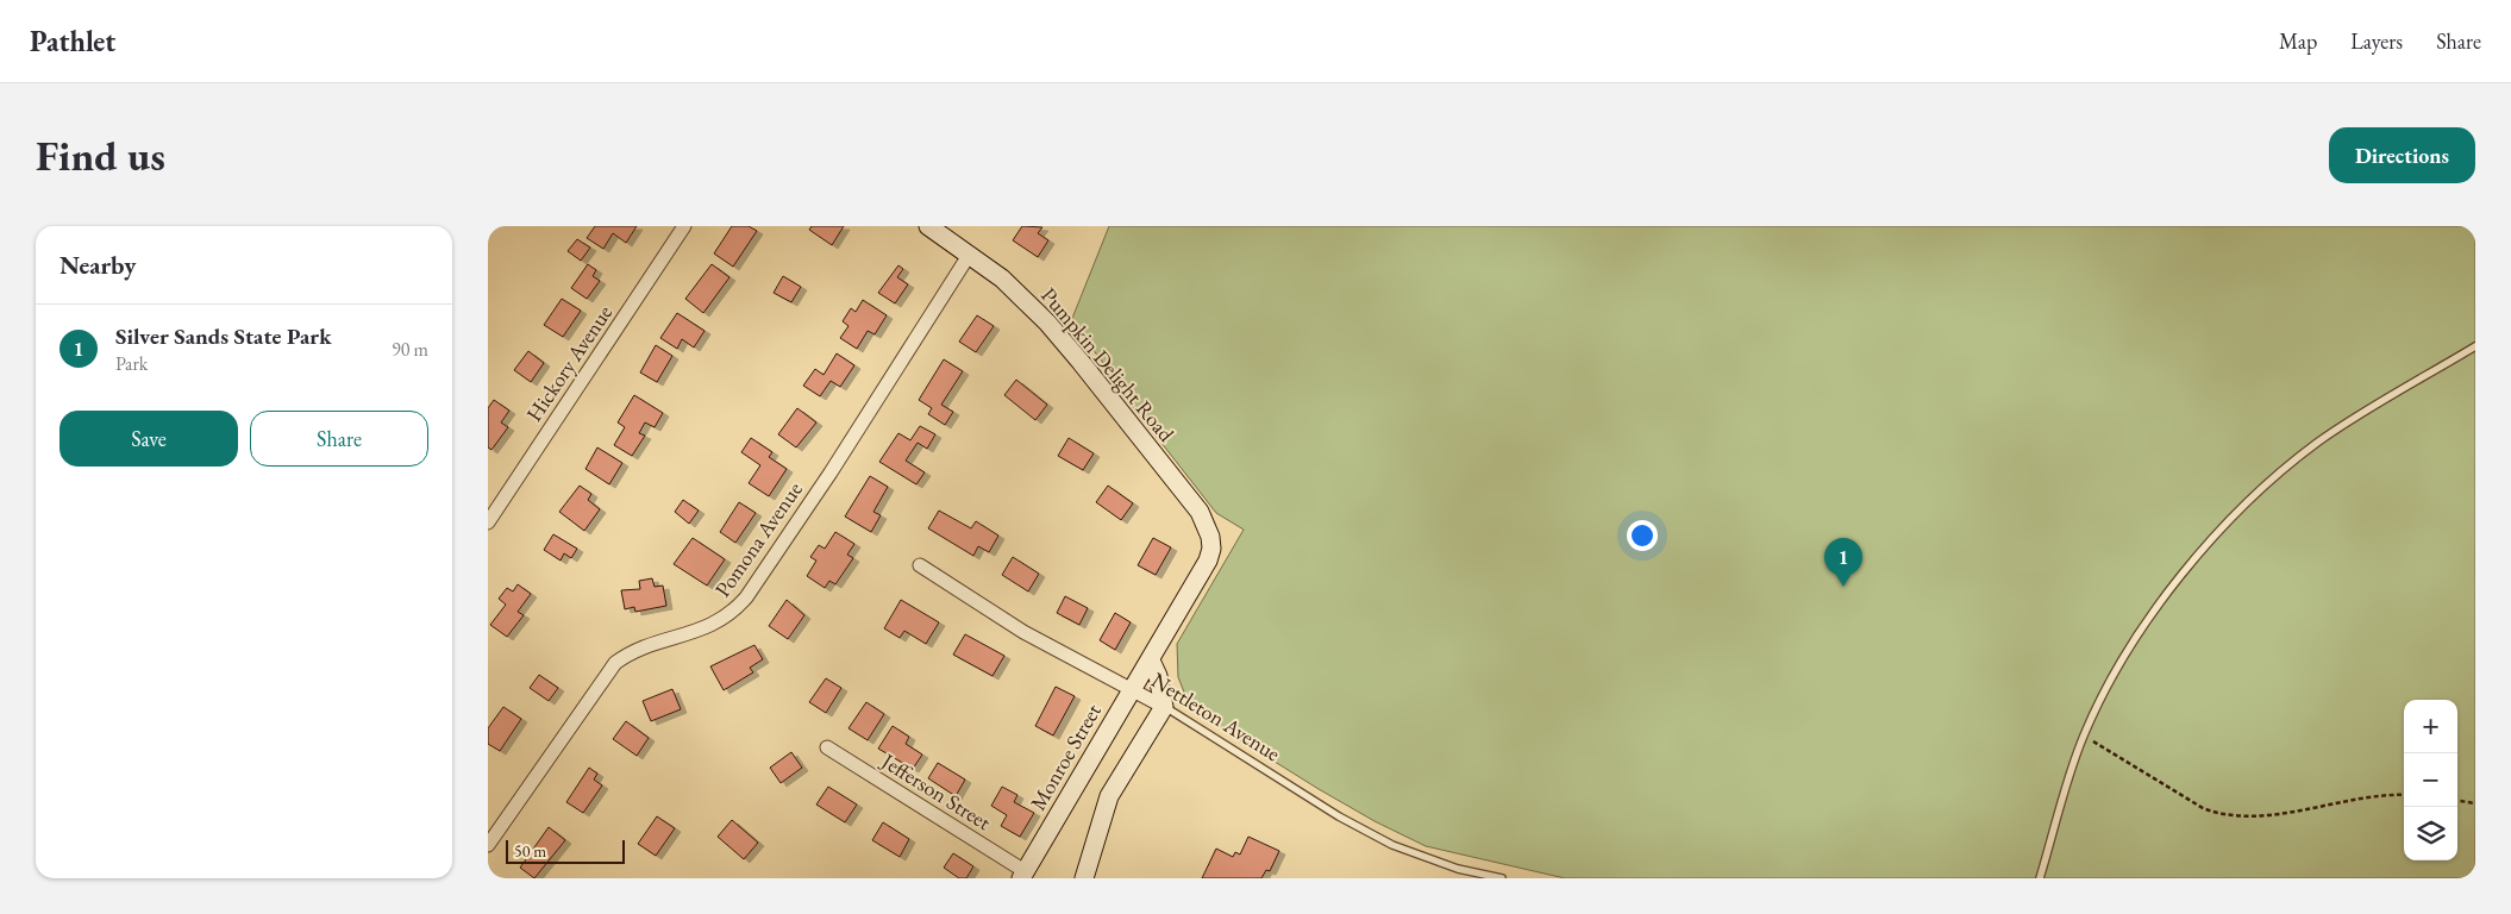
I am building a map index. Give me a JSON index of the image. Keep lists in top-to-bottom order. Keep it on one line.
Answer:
{"streets":{"street":["Hickory Avenue","Pumpkin Delight Road","Pomona Avenue","Nettleton Avenue","Monroe Street","Jefferson Street"]},"crossings":[["Pumpkin Delight Road","Pomona Avenue"],["Pumpkin Delight Road","Monroe Street"],["Nettleton Avenue","Monroe Street"],["Monroe Street","Jefferson Street"]],"scale_bar":"50 m","page":{"header":"Pathlet","nav":["Map","Layers","Share"],"buttons":["Directions",["Save","Share"]],"title":"Find us","heading":"Nearby","list":[{"mark":"1","name":"Silver Sands State Park","note":"Park","value":"90 m"}],"pins":"1","map_buttons":["+","−"],"scale":"50 m"}}
